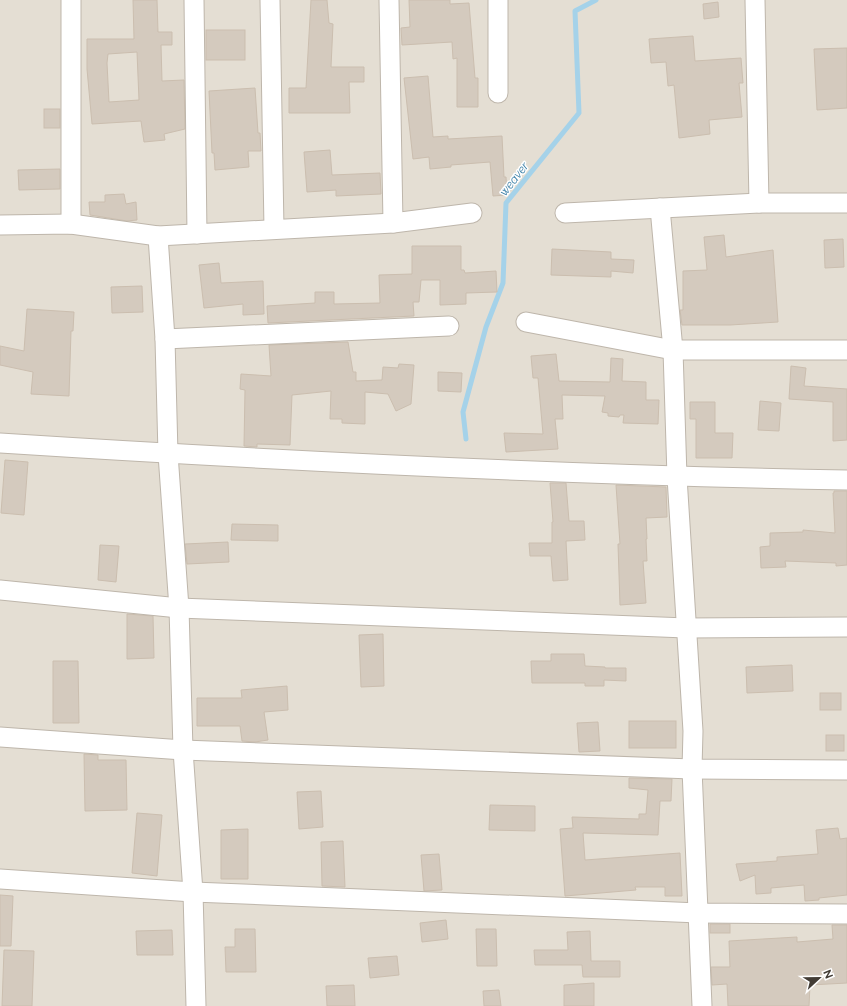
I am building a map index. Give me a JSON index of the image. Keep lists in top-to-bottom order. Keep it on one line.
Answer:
{"water":["weaver"],"north":"right"}
